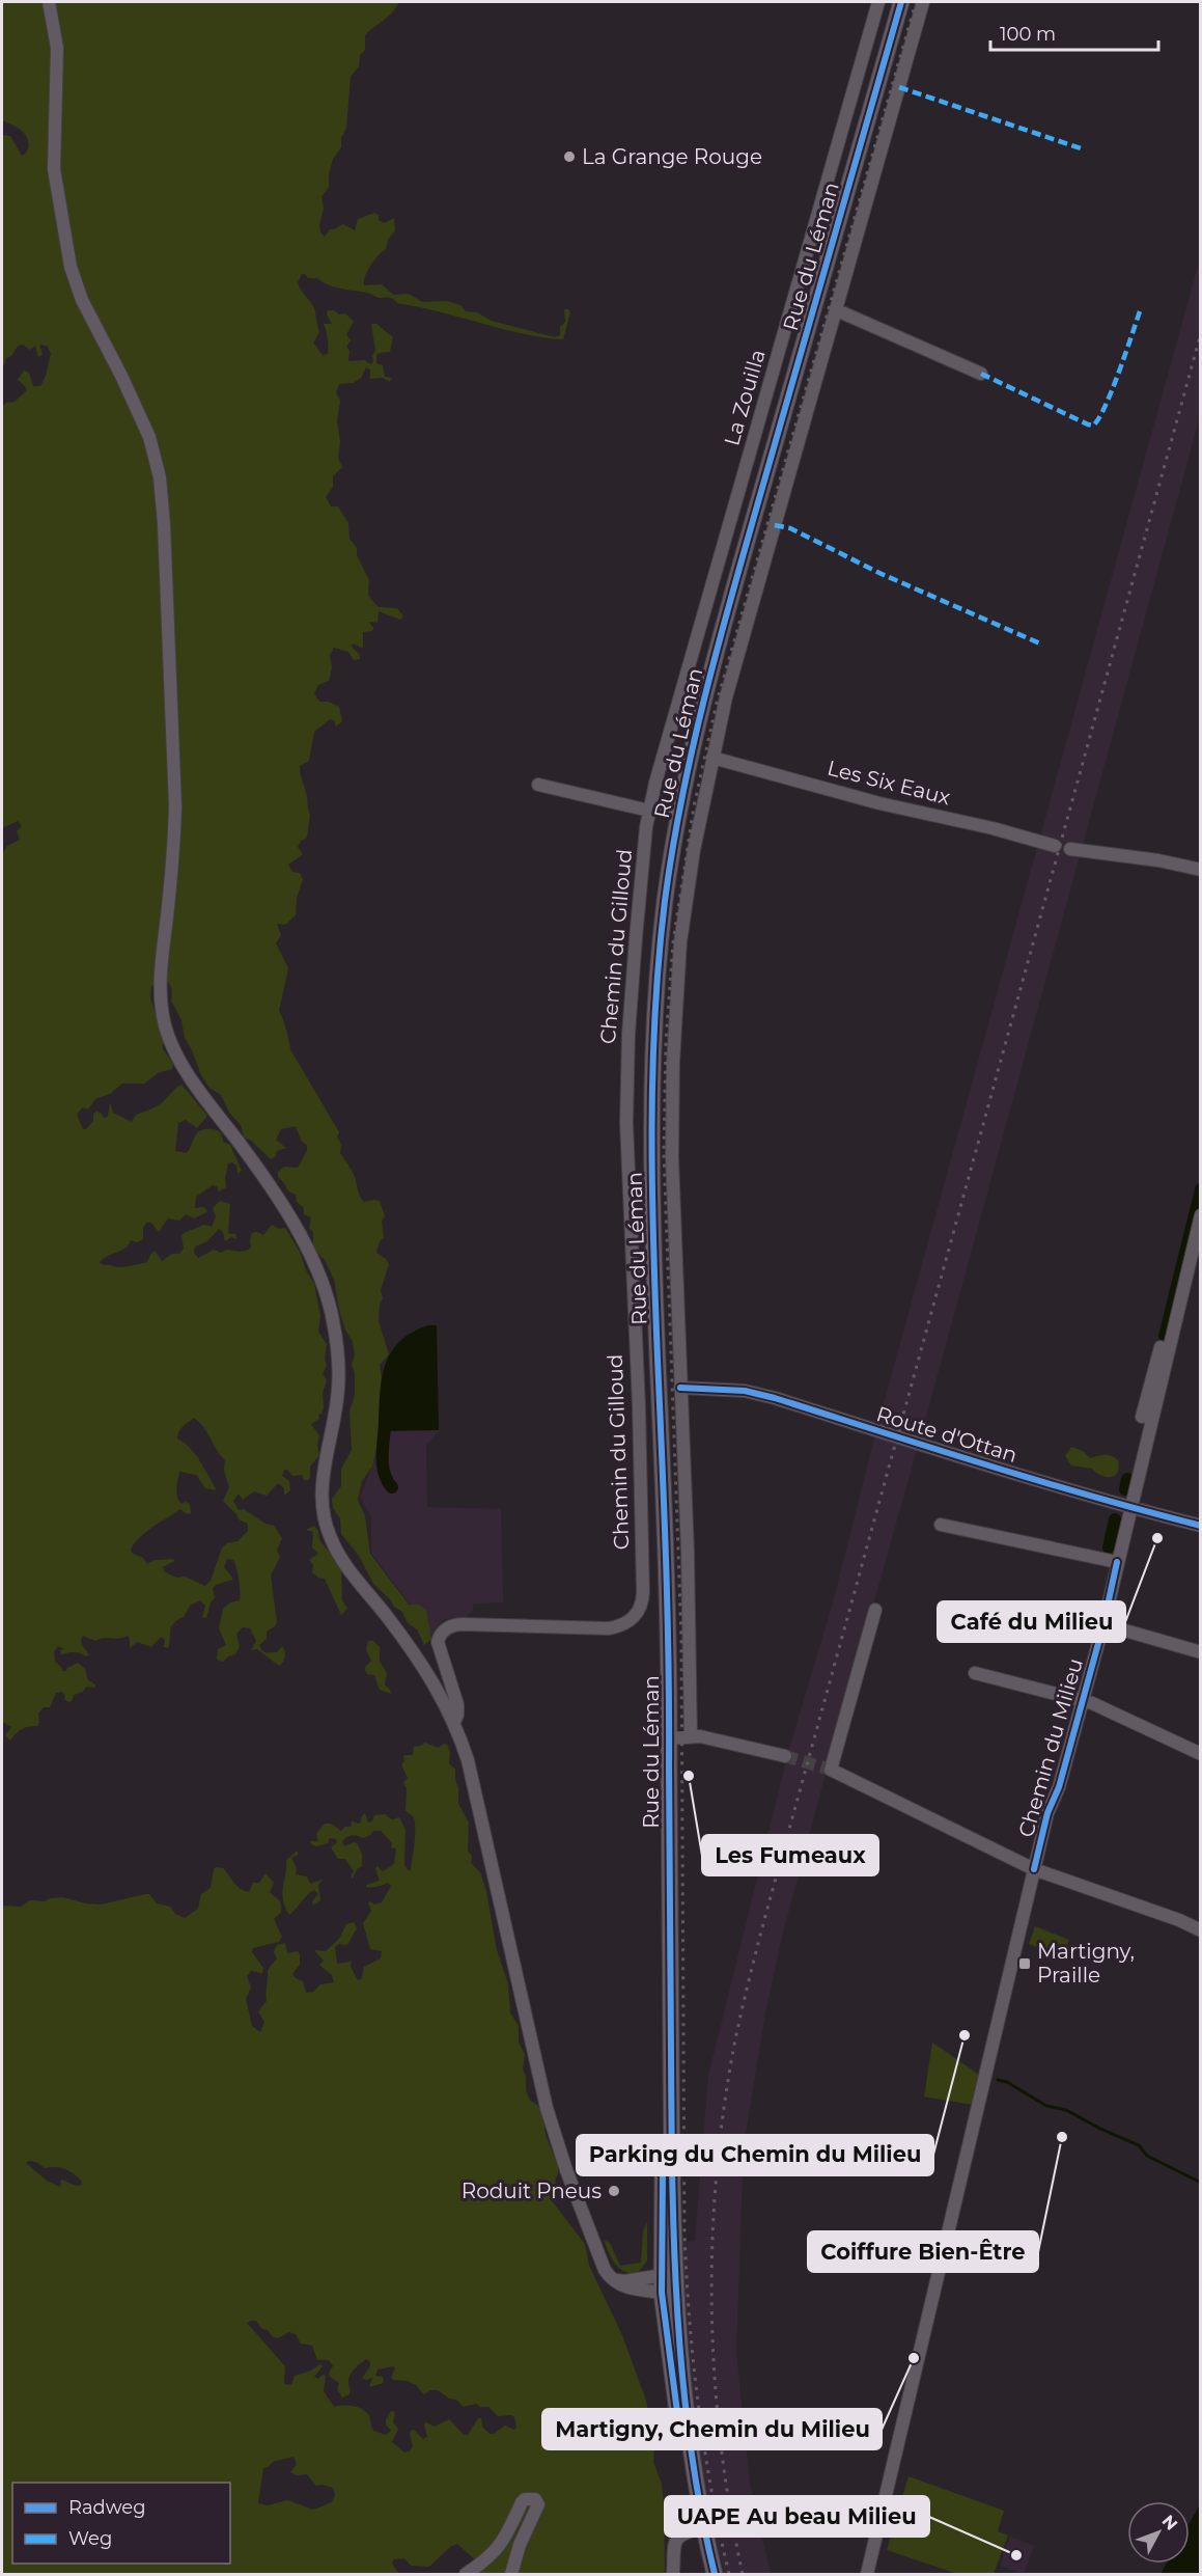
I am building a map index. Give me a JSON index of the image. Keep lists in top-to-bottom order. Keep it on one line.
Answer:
{"streets":{"main road":["Rue du Léman"],"street":["La Zouilla","Les Six Eaux","Chemin du Gilloud","Route d'Ottan","Chemin du Milieu"]},"crossings":[["La Zouilla","Chemin du Gilloud"],["Route d'Ottan","Chemin du Milieu"]],"places":{"other":["La Grange Rouge","Café du Milieu","Les Fumeaux","Parking du Chemin du Milieu","Coiffure Bien-Être","Roduit Pneus","Martigny, Chemin du Milieu","UAPE Au beau Milieu"],"transit":["Martigny, Praille"]},"legend":["Radweg","Weg"],"scale_bar":"100 m","north":"top right"}
